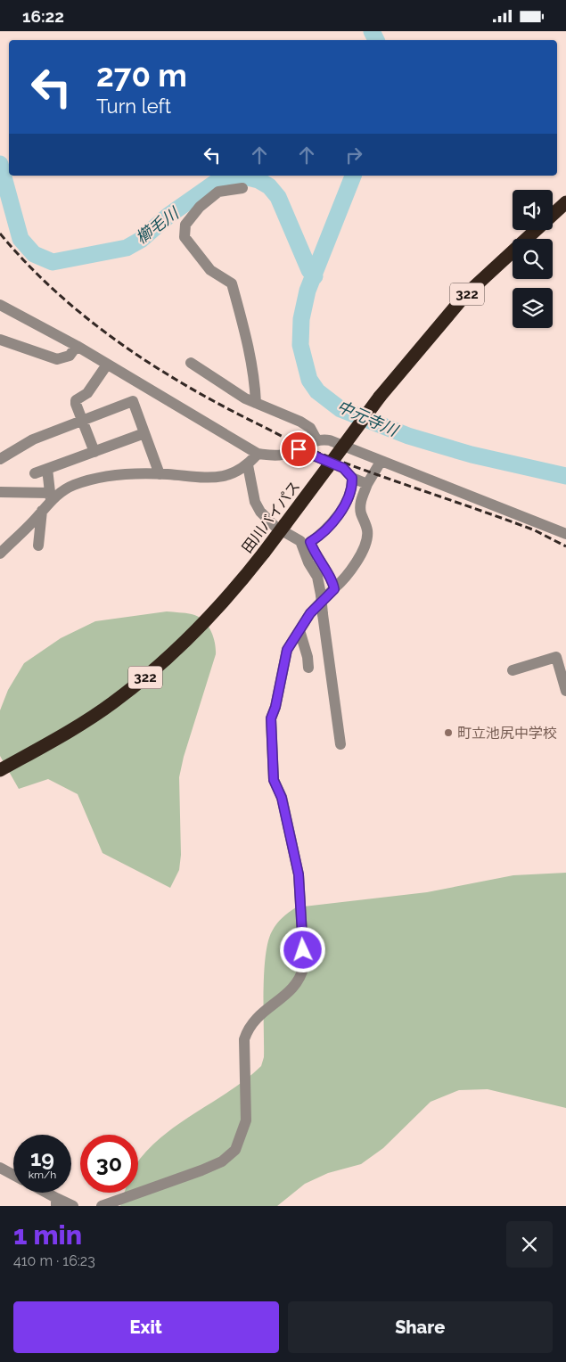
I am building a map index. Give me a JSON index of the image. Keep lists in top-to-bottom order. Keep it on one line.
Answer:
{"streets":{"highway":["322","田川バイパス"]},"water":["櫛毛川","中元寺川"],"places":["町立池尻中学校"],"page":{"status":"16:22","turn":["270 m","Turn left"],"speed":"19 km/h","limit":"30","heading":["1 min","410 m · 16:23"],"buttons":["Exit","Share"]}}
